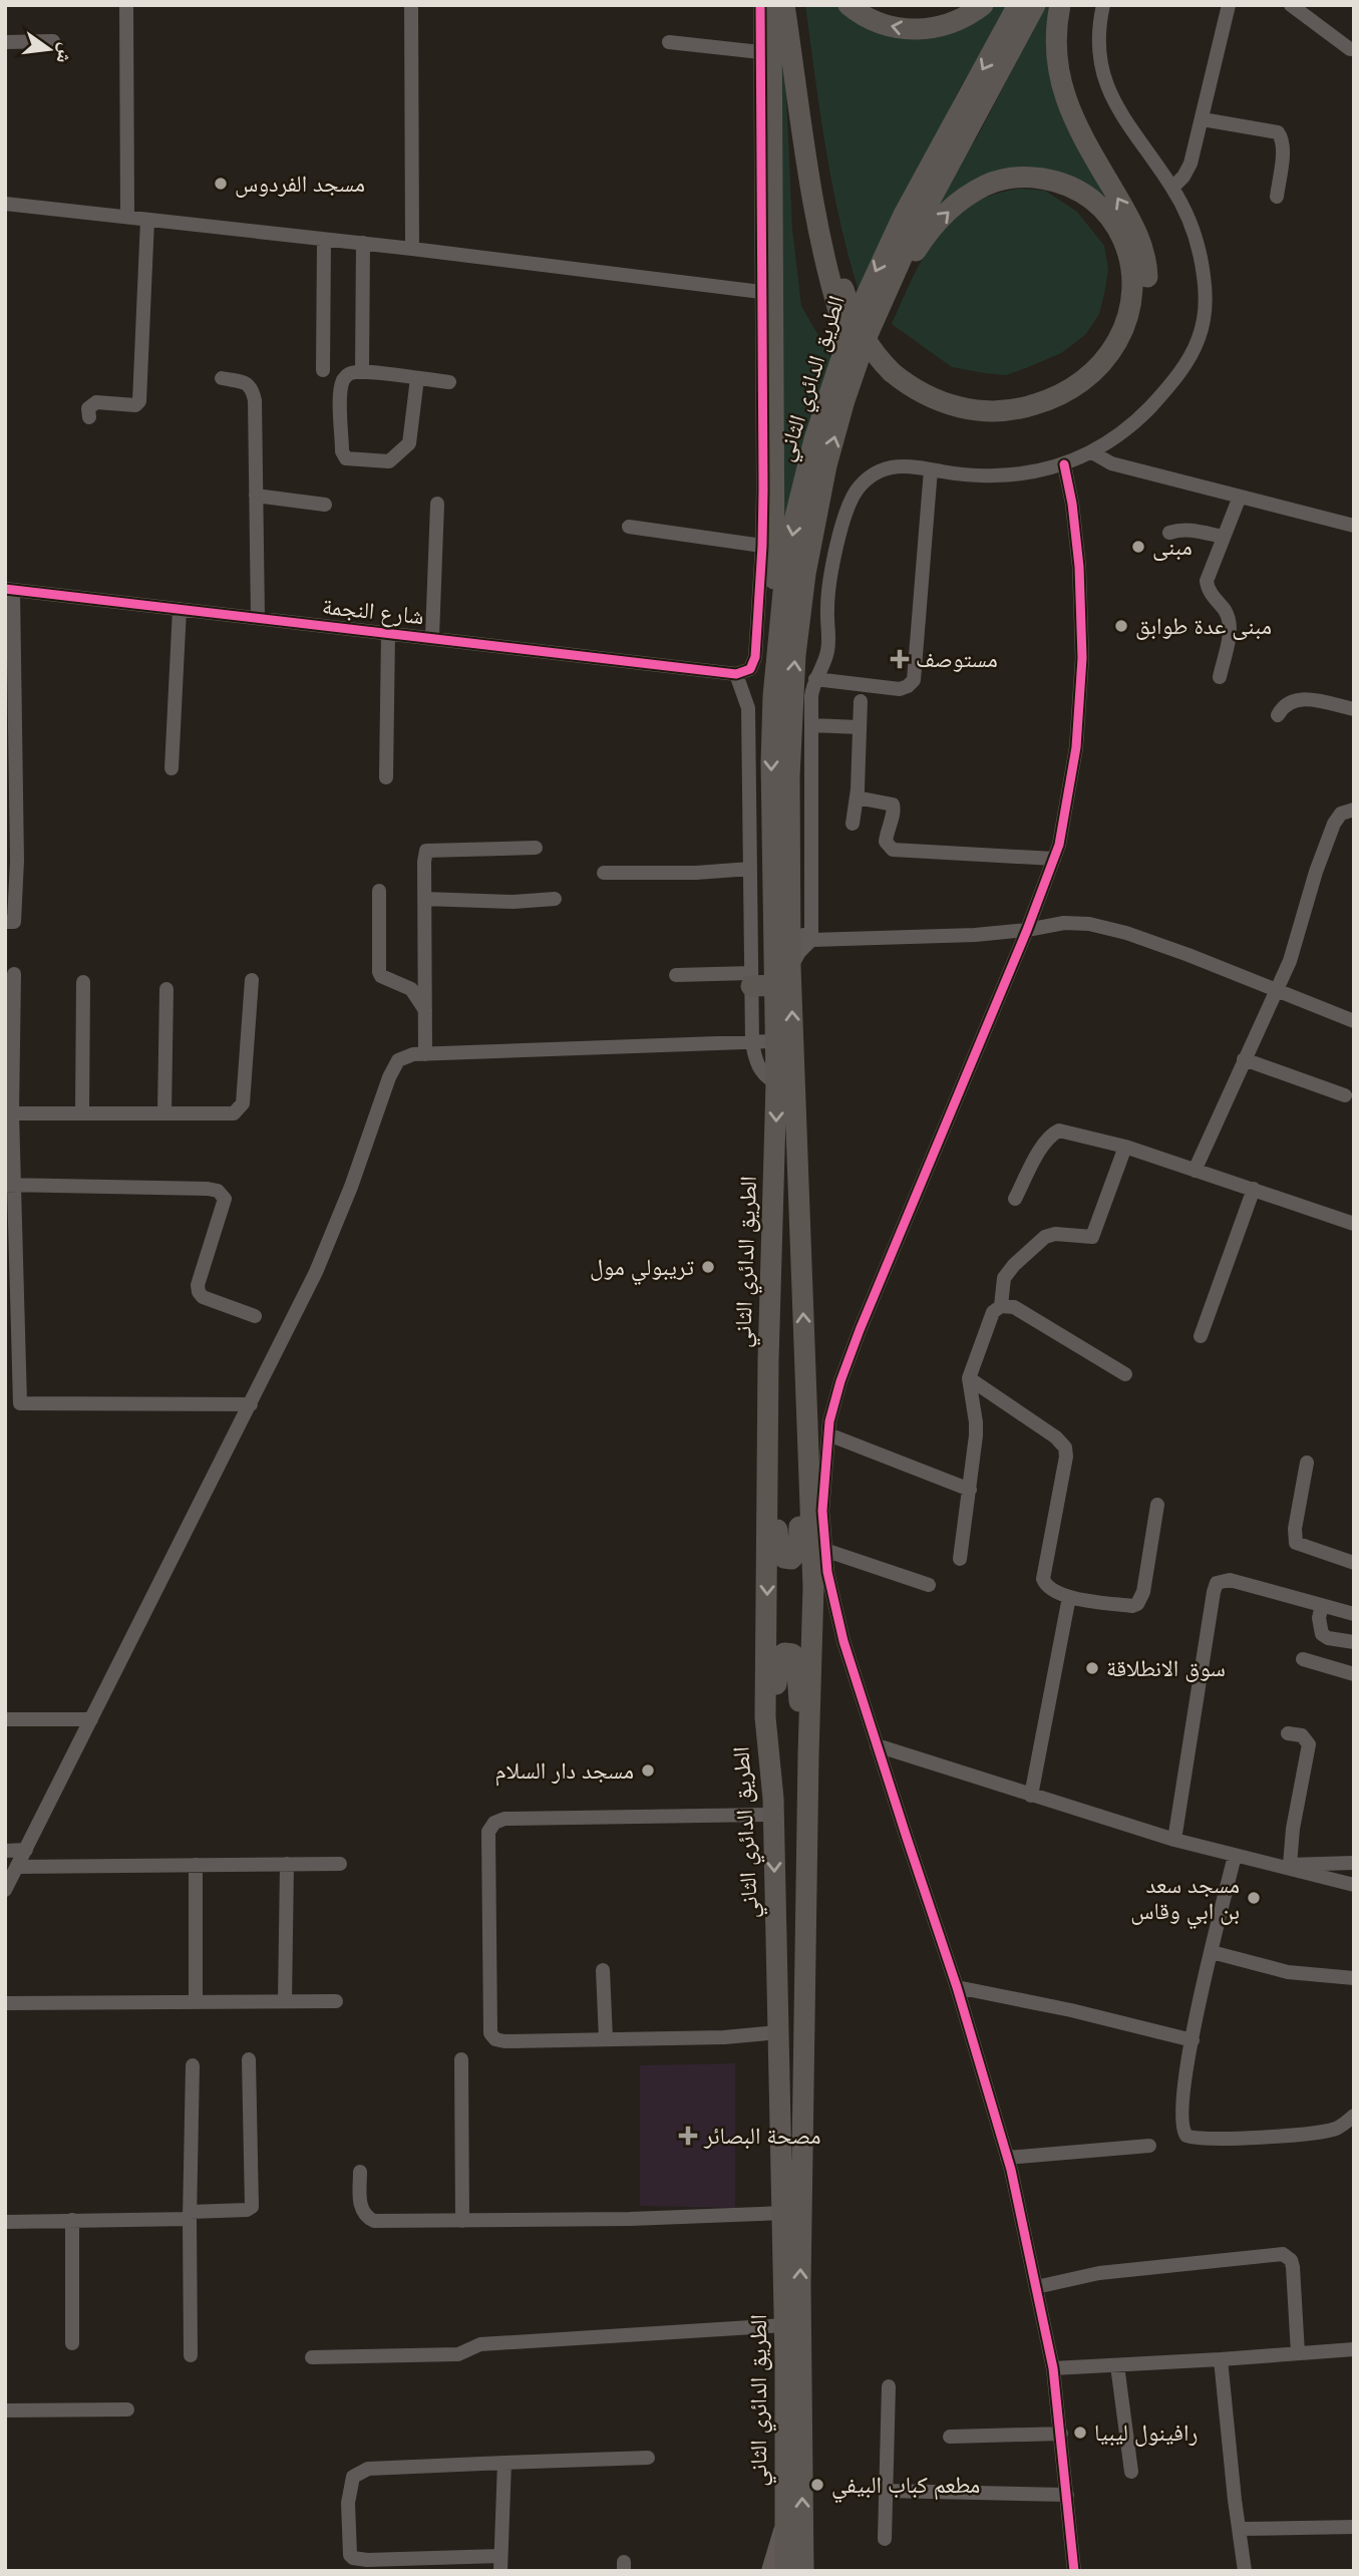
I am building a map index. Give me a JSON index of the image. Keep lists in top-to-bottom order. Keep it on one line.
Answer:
{"streets":{"highway":["الطريق الدائري الثاني"],"street":["شارع النجمة"]},"places":{"other":["مسجد الفردوس","مبنى","مبنى عدة طوابق","تريبولي مول","سوق الانطلاقة","مسجد دار السلام","مسجد سعد بن ابي وقاس","رافينول ليبيا","مطعم كباب البيفي"],"health":["مستوصف","مصحة البصائر"]},"north":"right"}
